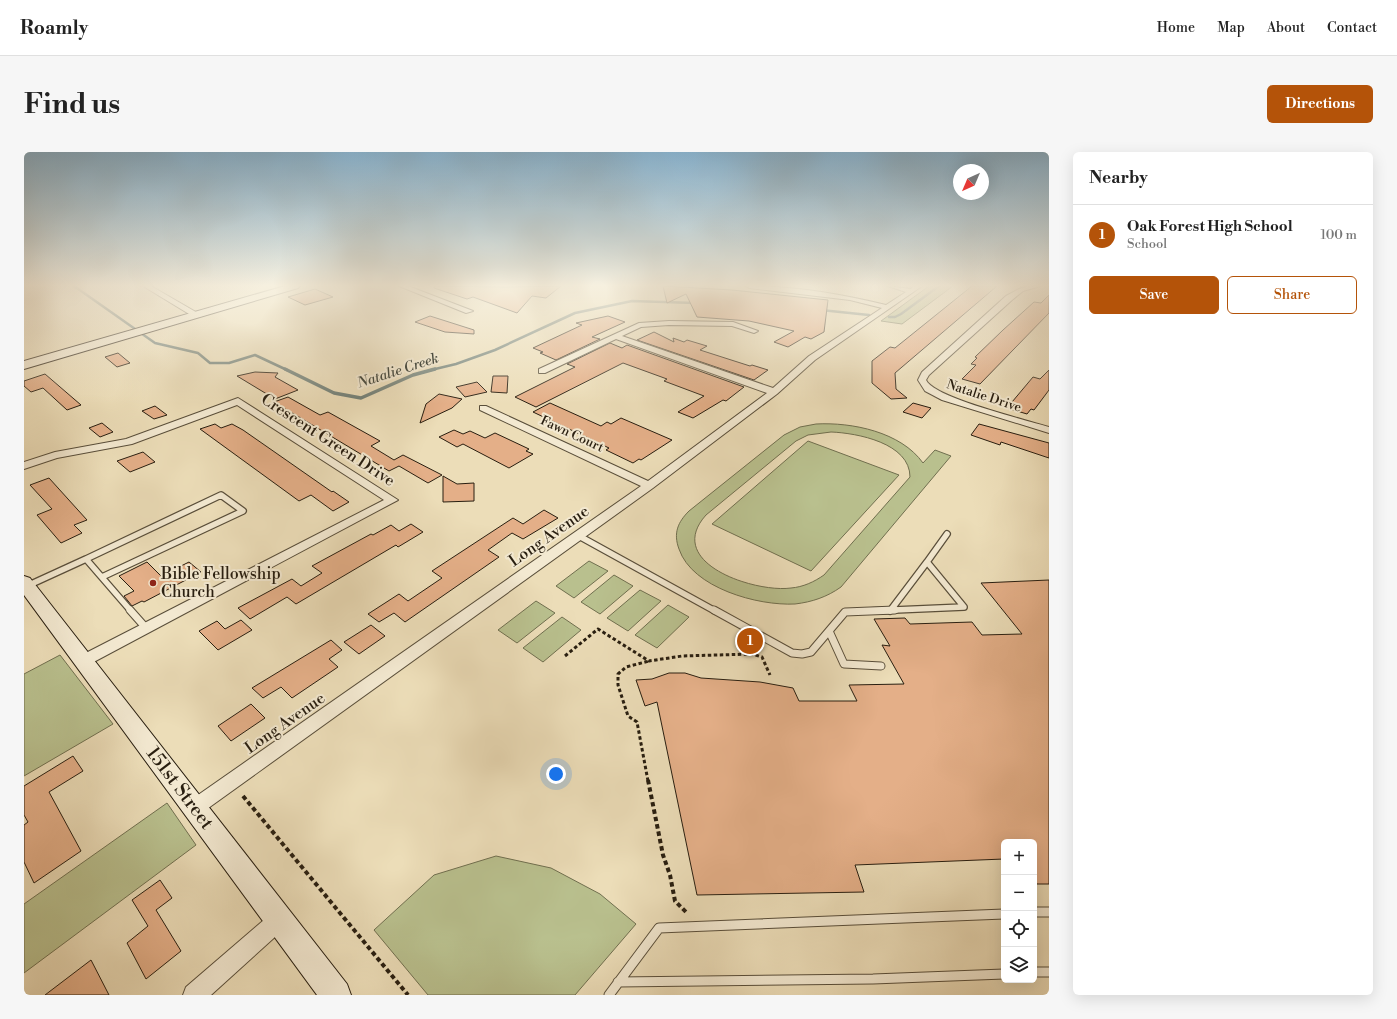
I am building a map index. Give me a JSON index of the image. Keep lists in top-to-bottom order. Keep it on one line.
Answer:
{"streets":{"street":["Natalie Drive","Fawn Court","Crescent Green Drive","Long Avenue","151st Street"]},"crossings":[["Fawn Court","Long Avenue"],["Crescent Green Drive","151st Street"],["Long Avenue","151st Street"]],"water":["Natalie Creek"],"places":["Bible Fellowship Church"],"north":"bottom left","page":{"header":"Roamly","nav":["Home","Map","About","Contact"],"buttons":["Directions",["Save","Share"]],"title":"Find us","heading":"Nearby","list":[{"mark":"1","name":"Oak Forest High School","note":"School","value":"100 m"}],"pins":"1","map_buttons":["+","−"]}}
